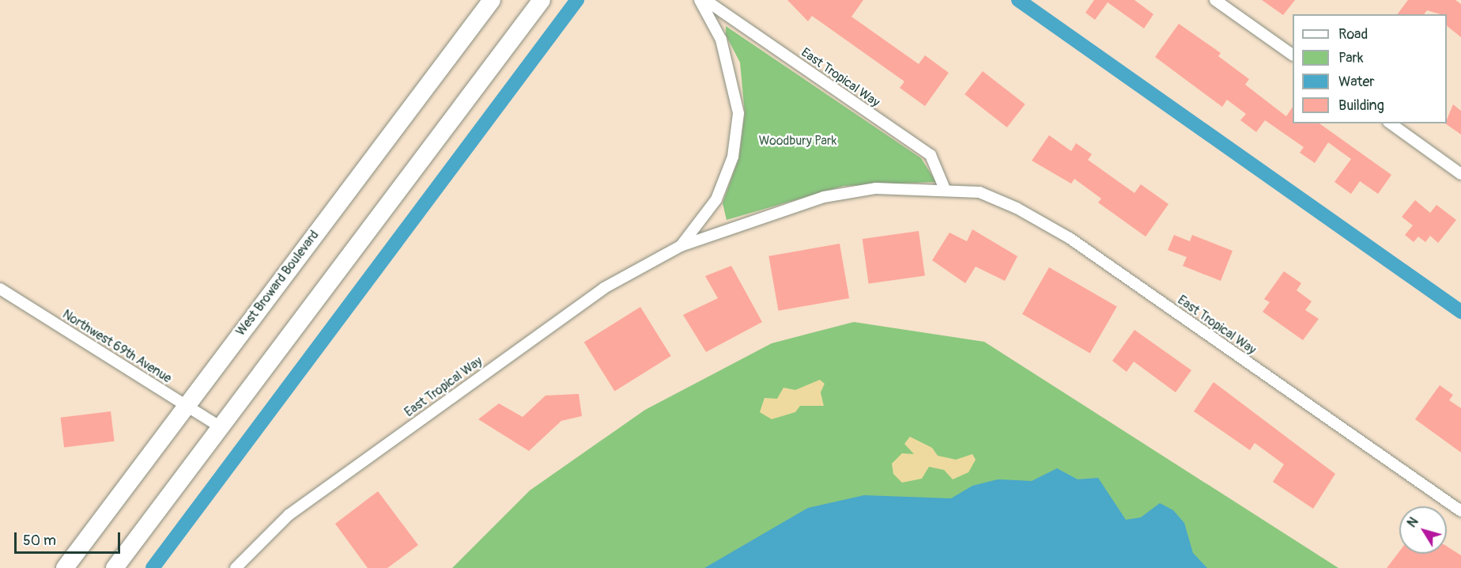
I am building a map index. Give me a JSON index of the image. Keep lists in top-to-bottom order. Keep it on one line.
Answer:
{"streets":{"main road":["West Broward Boulevard"],"street":["East Tropical Way","Northwest 69th Avenue"]},"crossings":[["West Broward Boulevard","Northwest 69th Avenue"]],"parks":["Woodbury Park"],"legend":["Road","Park","Water","Building"],"scale_bar":"50 m","north":"top left"}
